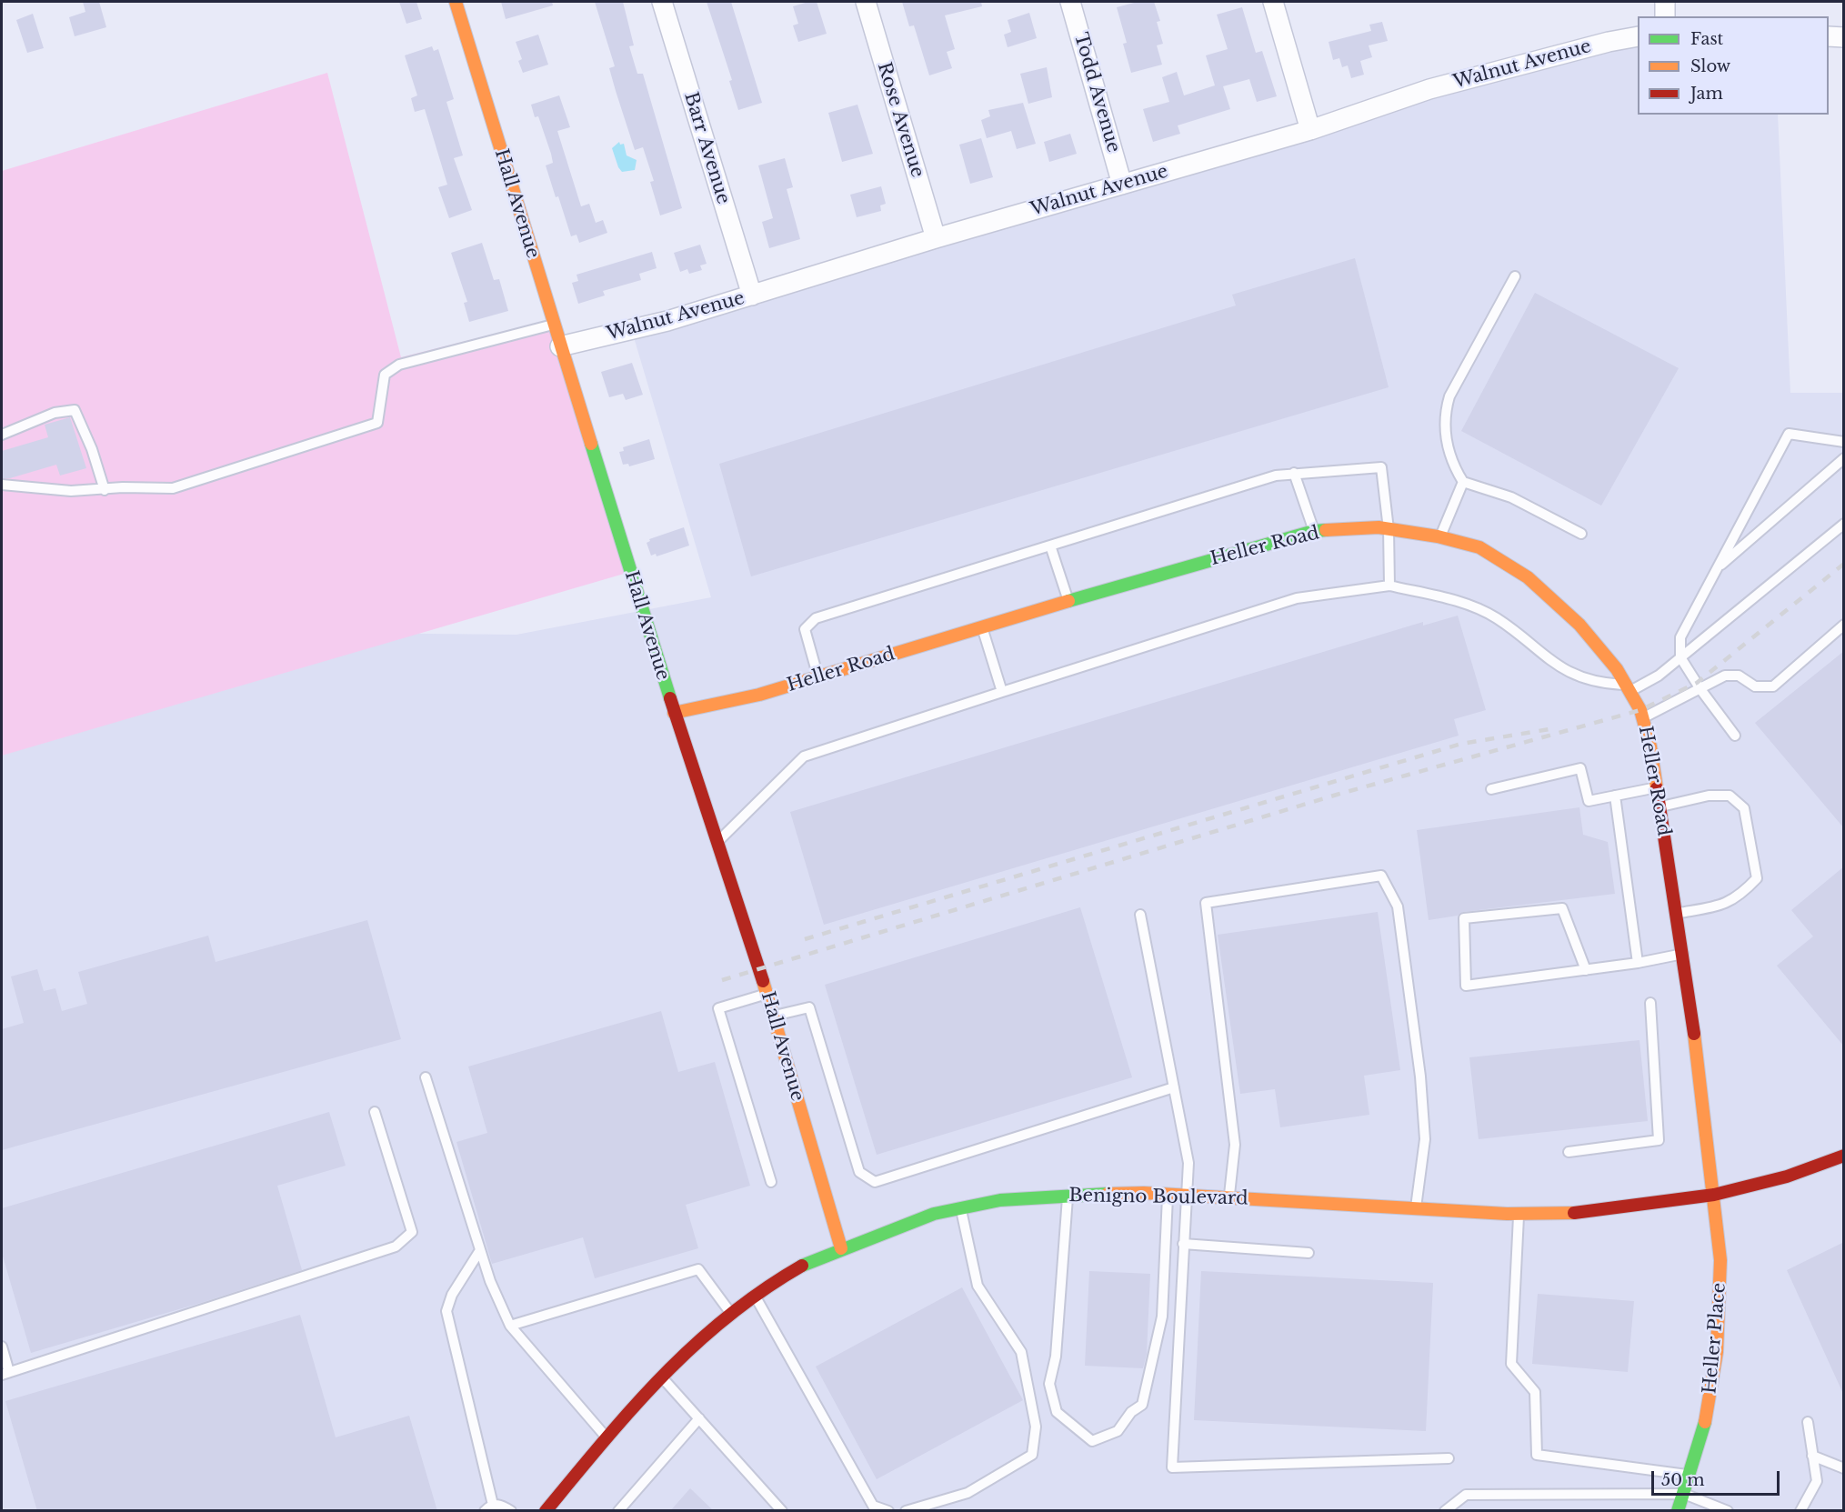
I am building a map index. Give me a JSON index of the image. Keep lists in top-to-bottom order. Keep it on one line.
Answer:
{"streets":{"street":["Walnut Avenue","Todd Avenue","Rose Avenue","Barr Avenue","Hall Avenue","Heller Road","Benigno Boulevard","Heller Place"]},"crossings":[["Walnut Avenue","Todd Avenue"],["Walnut Avenue","Rose Avenue"],["Walnut Avenue","Barr Avenue"],["Walnut Avenue","Hall Avenue"],["Hall Avenue","Heller Road"],["Hall Avenue","Benigno Boulevard"],["Heller Road","Benigno Boulevard"],["Heller Road","Heller Place"],["Benigno Boulevard","Heller Place"]],"legend":["Fast","Slow","Jam"],"scale_bar":"50 m"}
